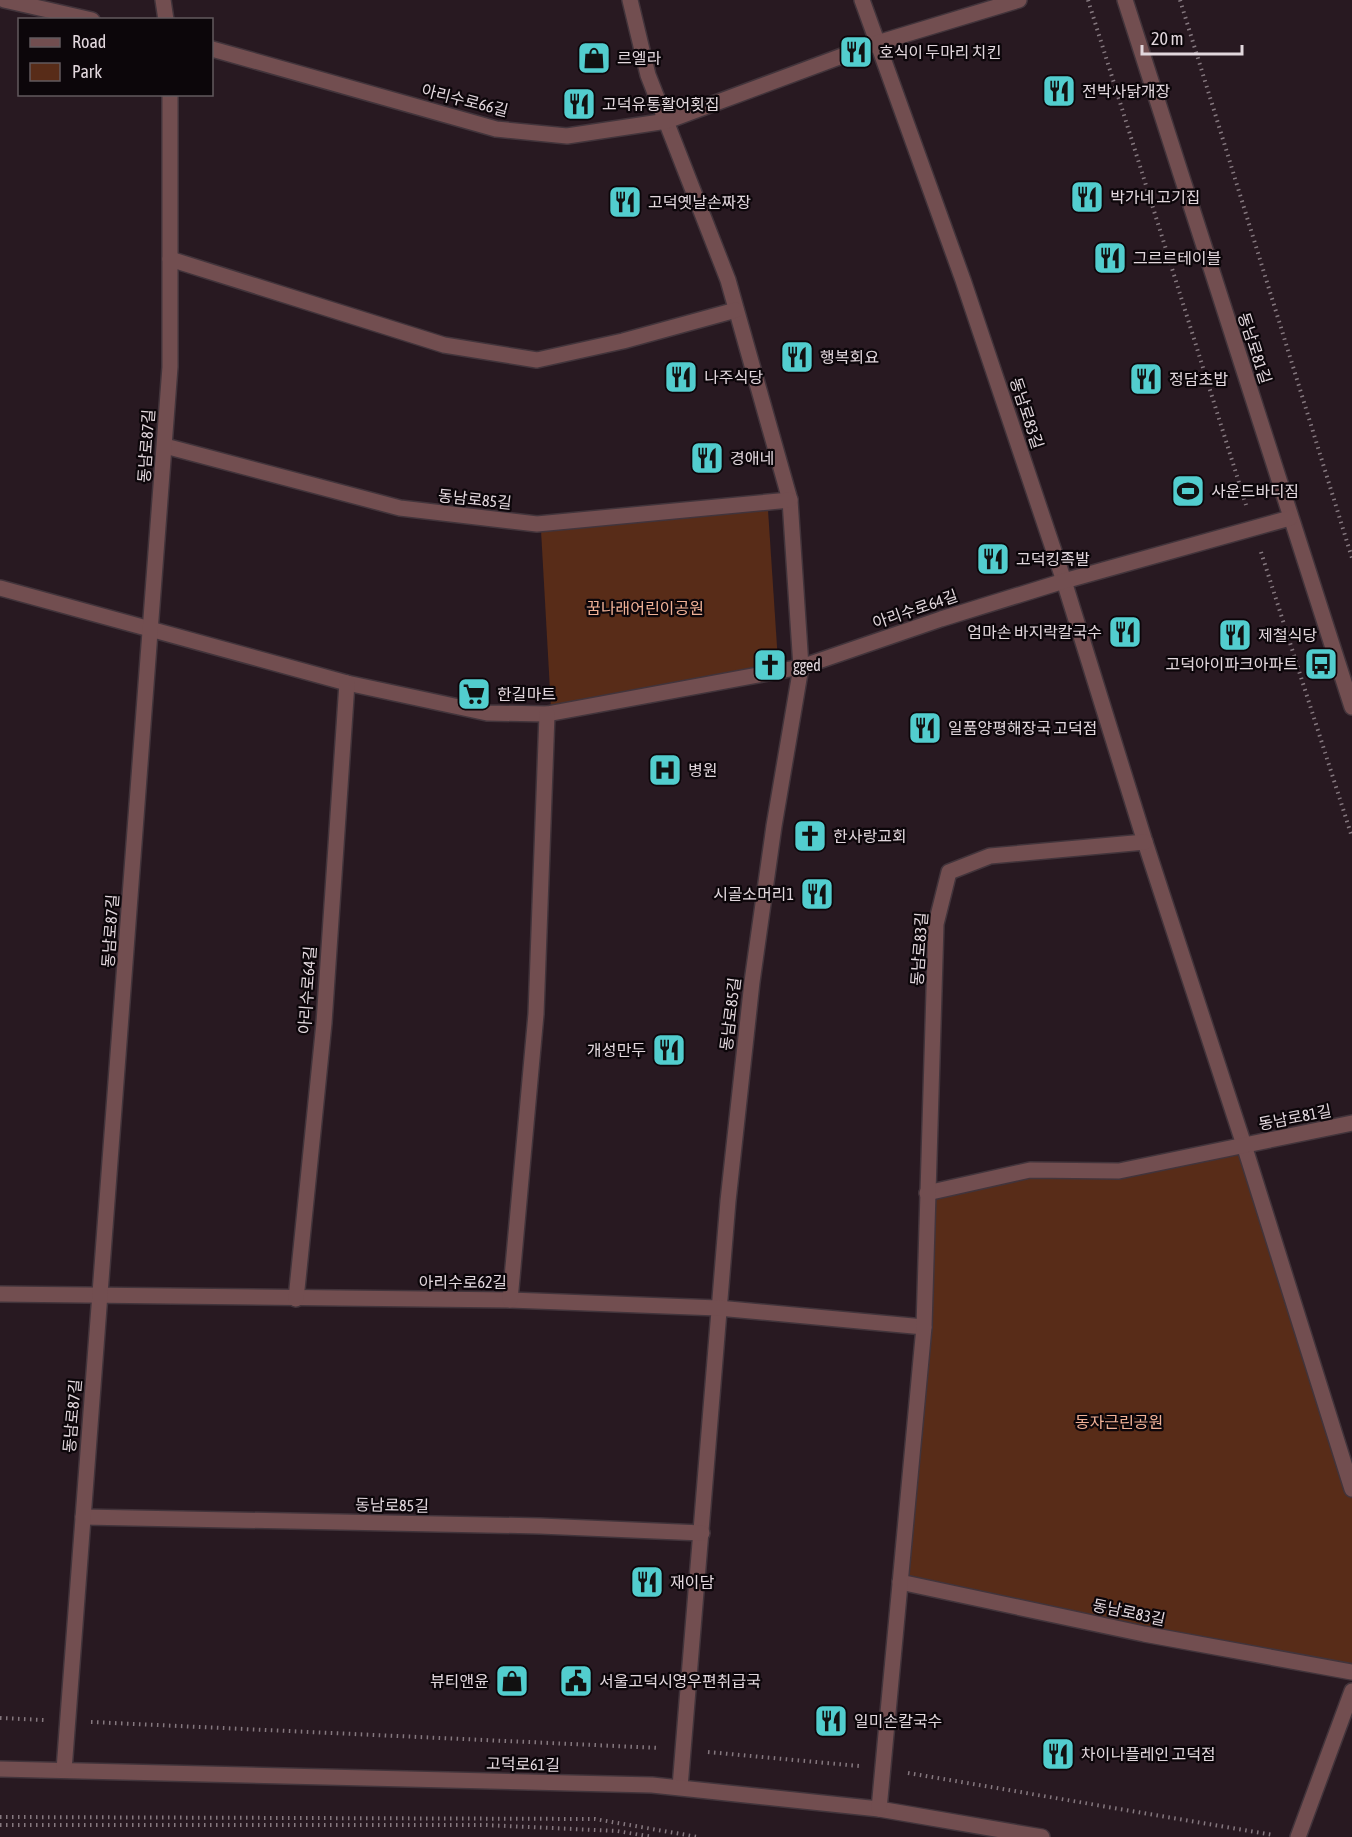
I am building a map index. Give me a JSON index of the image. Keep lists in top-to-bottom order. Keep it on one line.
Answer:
{"streets":{"street":["아리수로66길","동남로81길","동남로83길","동남로87길","동남로85길","아리수로64길","아리수로62길","고덕로61길"]},"crossings":[["아리수로66길","동남로83길"],["아리수로66길","동남로85길"],["동남로81길","동남로83길"],["동남로81길","아리수로64길"],["동남로83길","아리수로64길"],["동남로83길","아리수로62길"],["동남로83길","고덕로61길"],["동남로87길","동남로85길"],["동남로87길","아리수로64길"],["동남로87길","아리수로62길"],["동남로87길","고덕로61길"],["동남로85길","아리수로64길"],["동남로85길","아리수로62길"],["동남로85길","고덕로61길"],["아리수로64길","아리수로62길"]],"parks":["꿈나래어린이공원","동자근린공원"],"places":{"restaurant":["호식이 두마리 치킨","전박사닭개장","고덕유통활어횟집","박가네 고기집","고덕옛날손짜장","그르르테이블","행복회요","나주식당","정담초밥","경애네","고덕킹족발","엄마손 바지락칼국수","제철식당","일품양평해장국 고덕점","시골소머리1","개성만두","재이담","일미손칼국수","차이나플레인 고덕점"],"shop":["르엘라","뷰티앤윤"],"sports":["사운드바디짐"],"bus stop":["고덕아이파크아파트"],"church":["gged","한사랑교회"],"supermarket":["한길마트"],"hospital":["병원"],"public building":["서울고덕시영우편취급국"]},"legend":["Road","Park"],"scale_bar":"20 m"}
